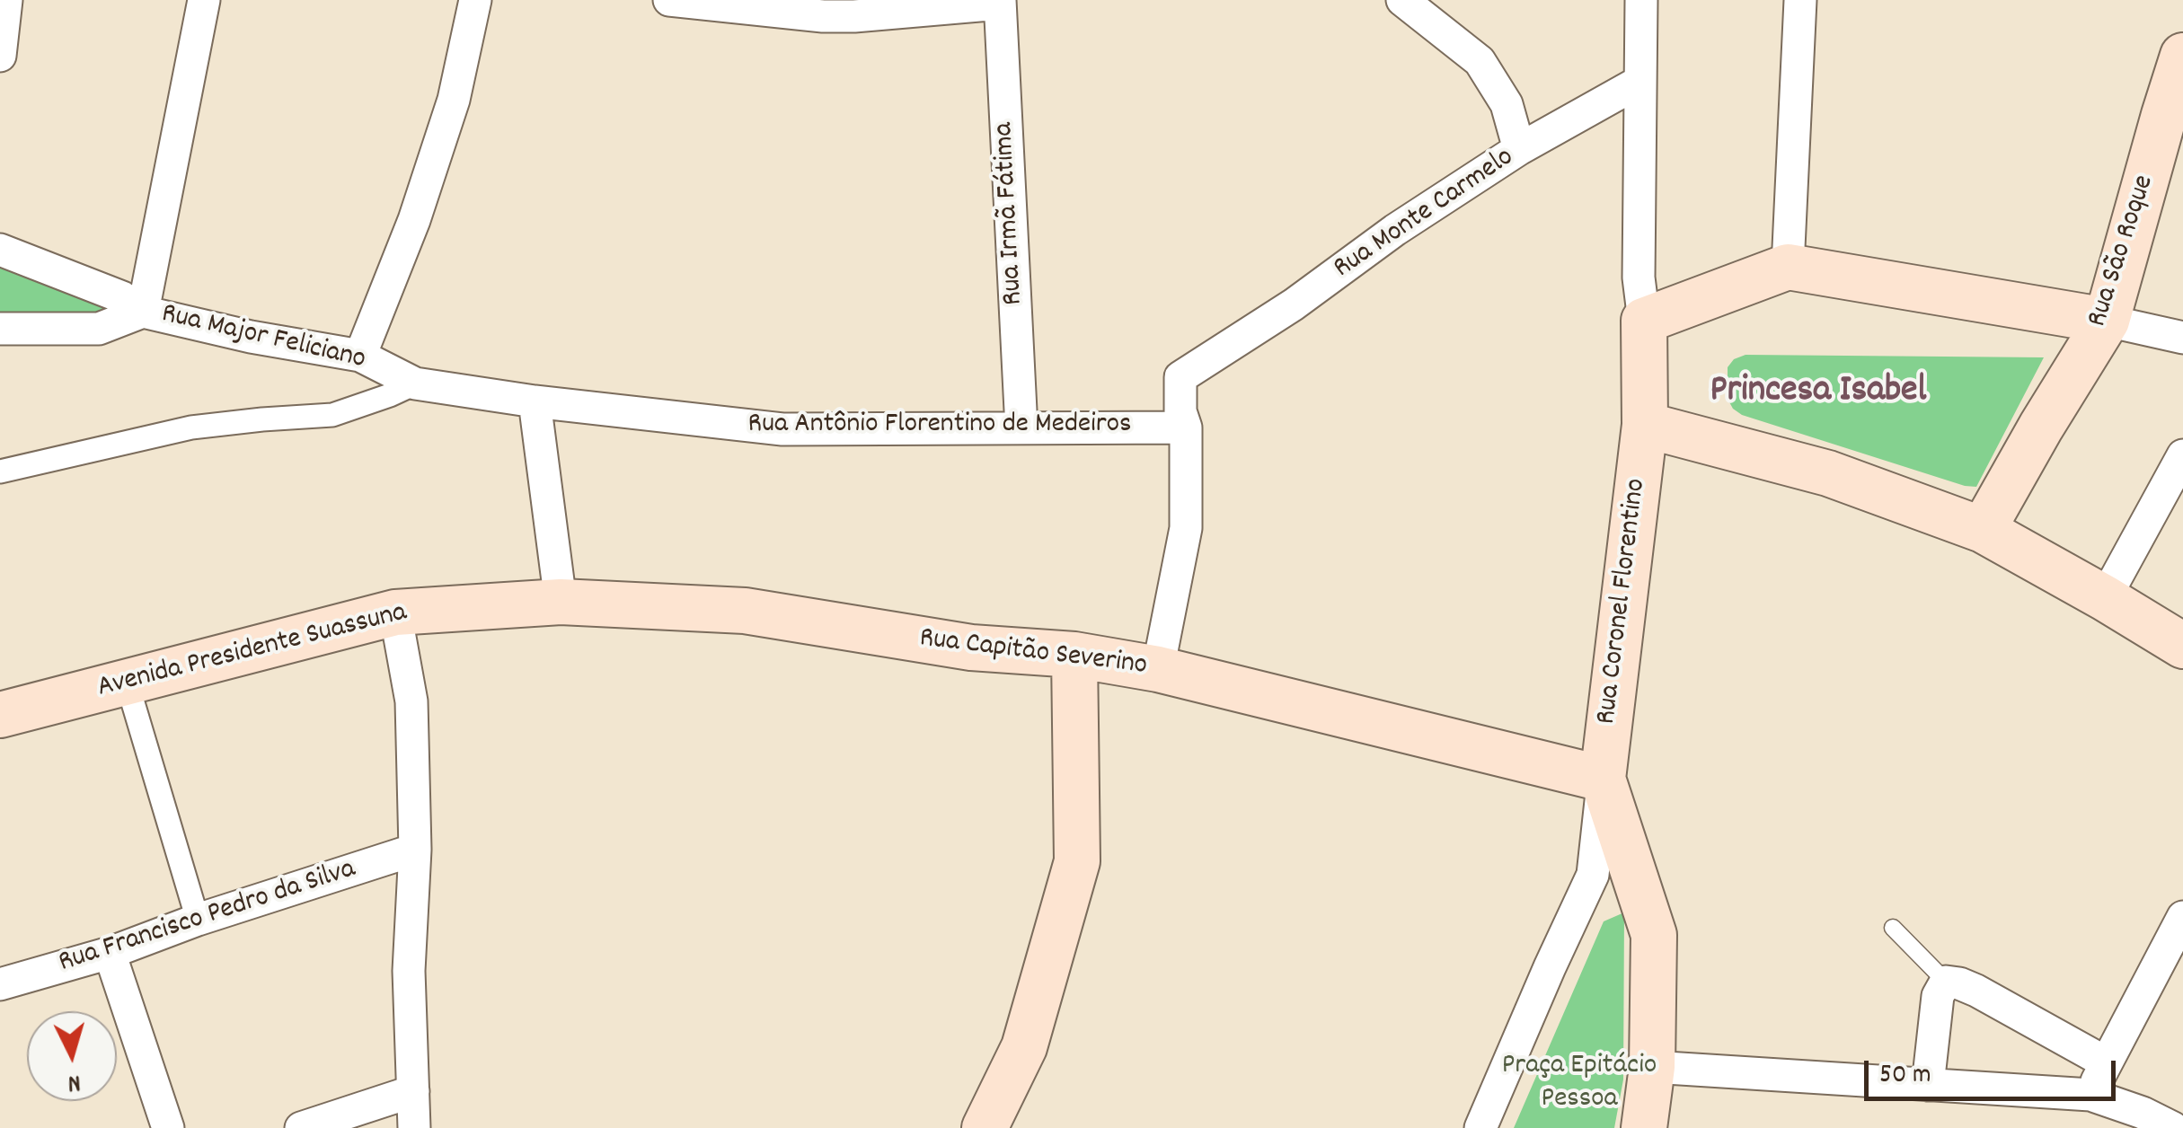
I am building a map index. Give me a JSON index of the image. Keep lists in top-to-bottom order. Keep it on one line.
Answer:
{"streets":{"main road":["Rua São Roque","Rua Coronel Florentino","Avenida Presidente Suassuna","Rua Capitão Severino"],"street":["Rua Irmã Fátima","Rua Monte Carmelo","Rua Major Feliciano","Rua Antônio Florentino de Medeiros","Rua Francisco Pedro da Silva"]},"crossings":[["Rua Irmã Fátima","Rua Antônio Florentino de Medeiros"],["Rua Monte Carmelo","Rua Antônio Florentino de Medeiros"],["Rua Major Feliciano","Rua Antônio Florentino de Medeiros"],["Rua Coronel Florentino","Rua Capitão Severino"],["Avenida Presidente Suassuna","Rua Capitão Severino"]],"districts":["Princesa Isabel"],"parks":["Praça Epitácio Pessoa"],"scale_bar":"50 m","north":"bottom"}
